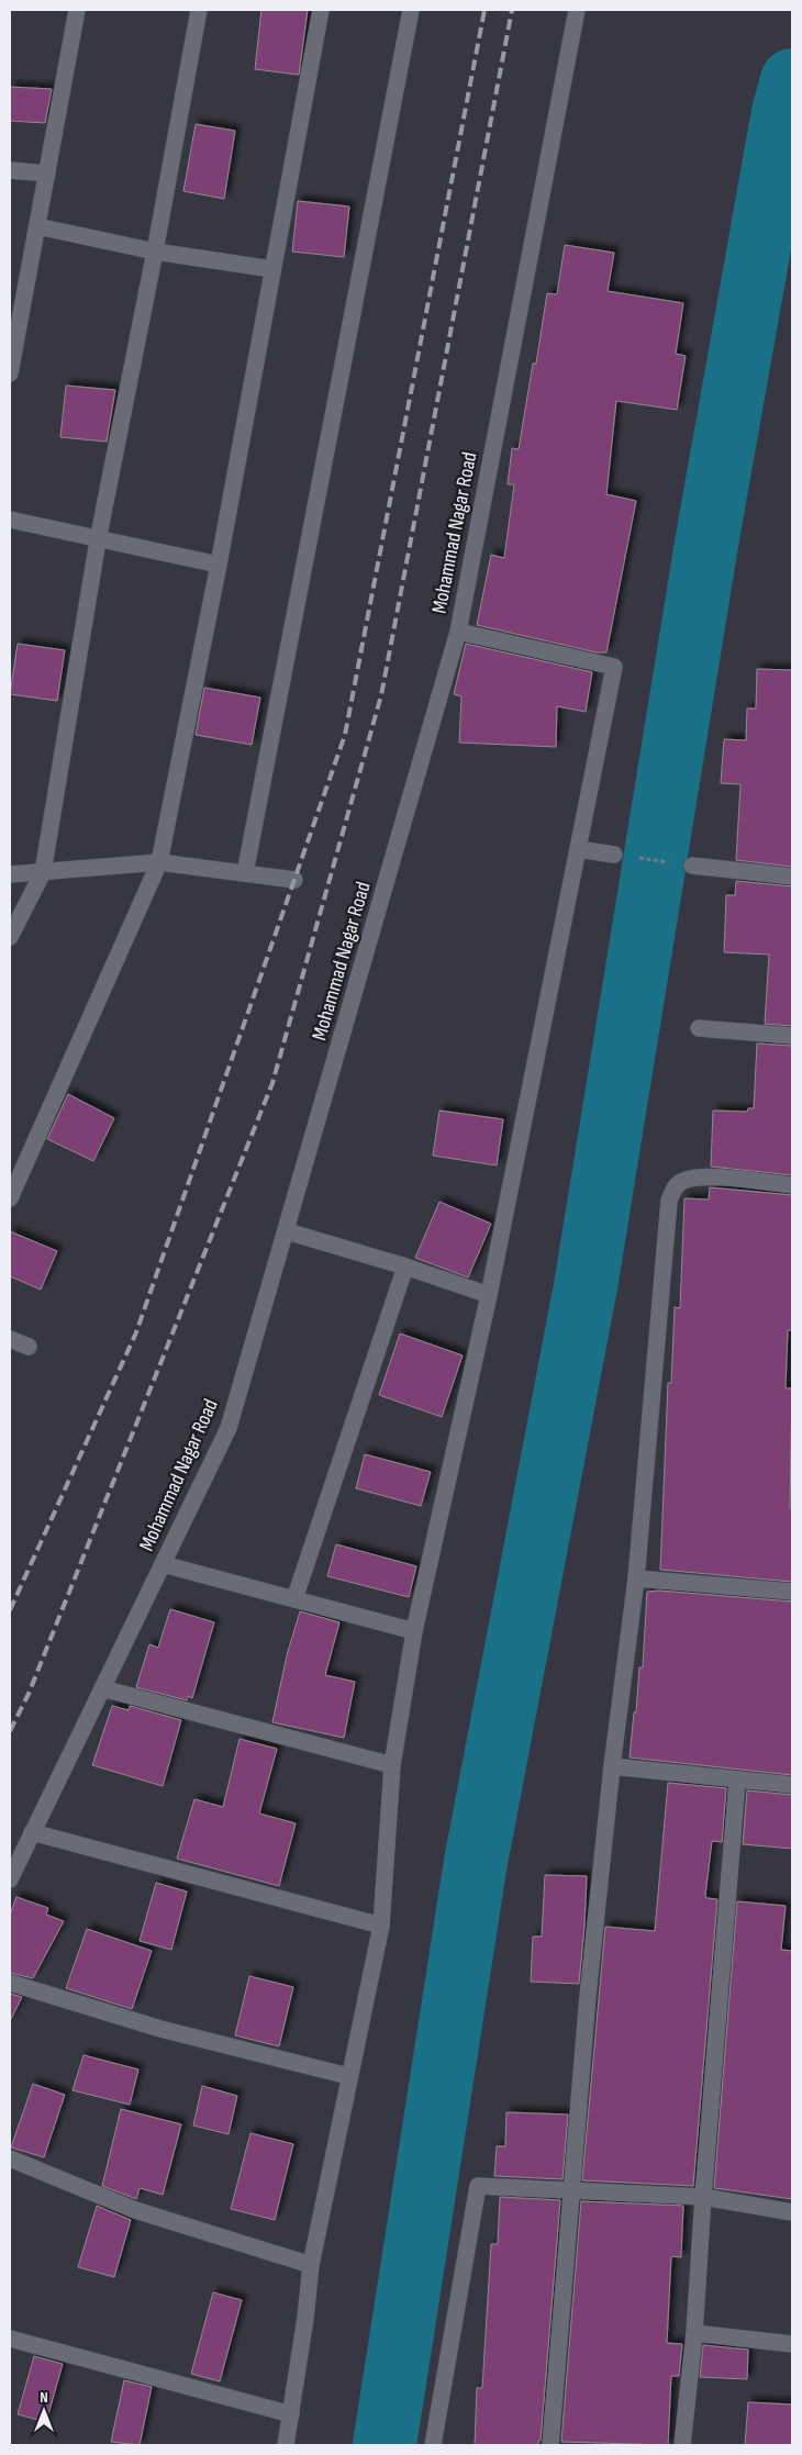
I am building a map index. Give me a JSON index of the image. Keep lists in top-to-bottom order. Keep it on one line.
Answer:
{"streets":{"street":["Mohammad Nagar Road"]},"north":"top"}
